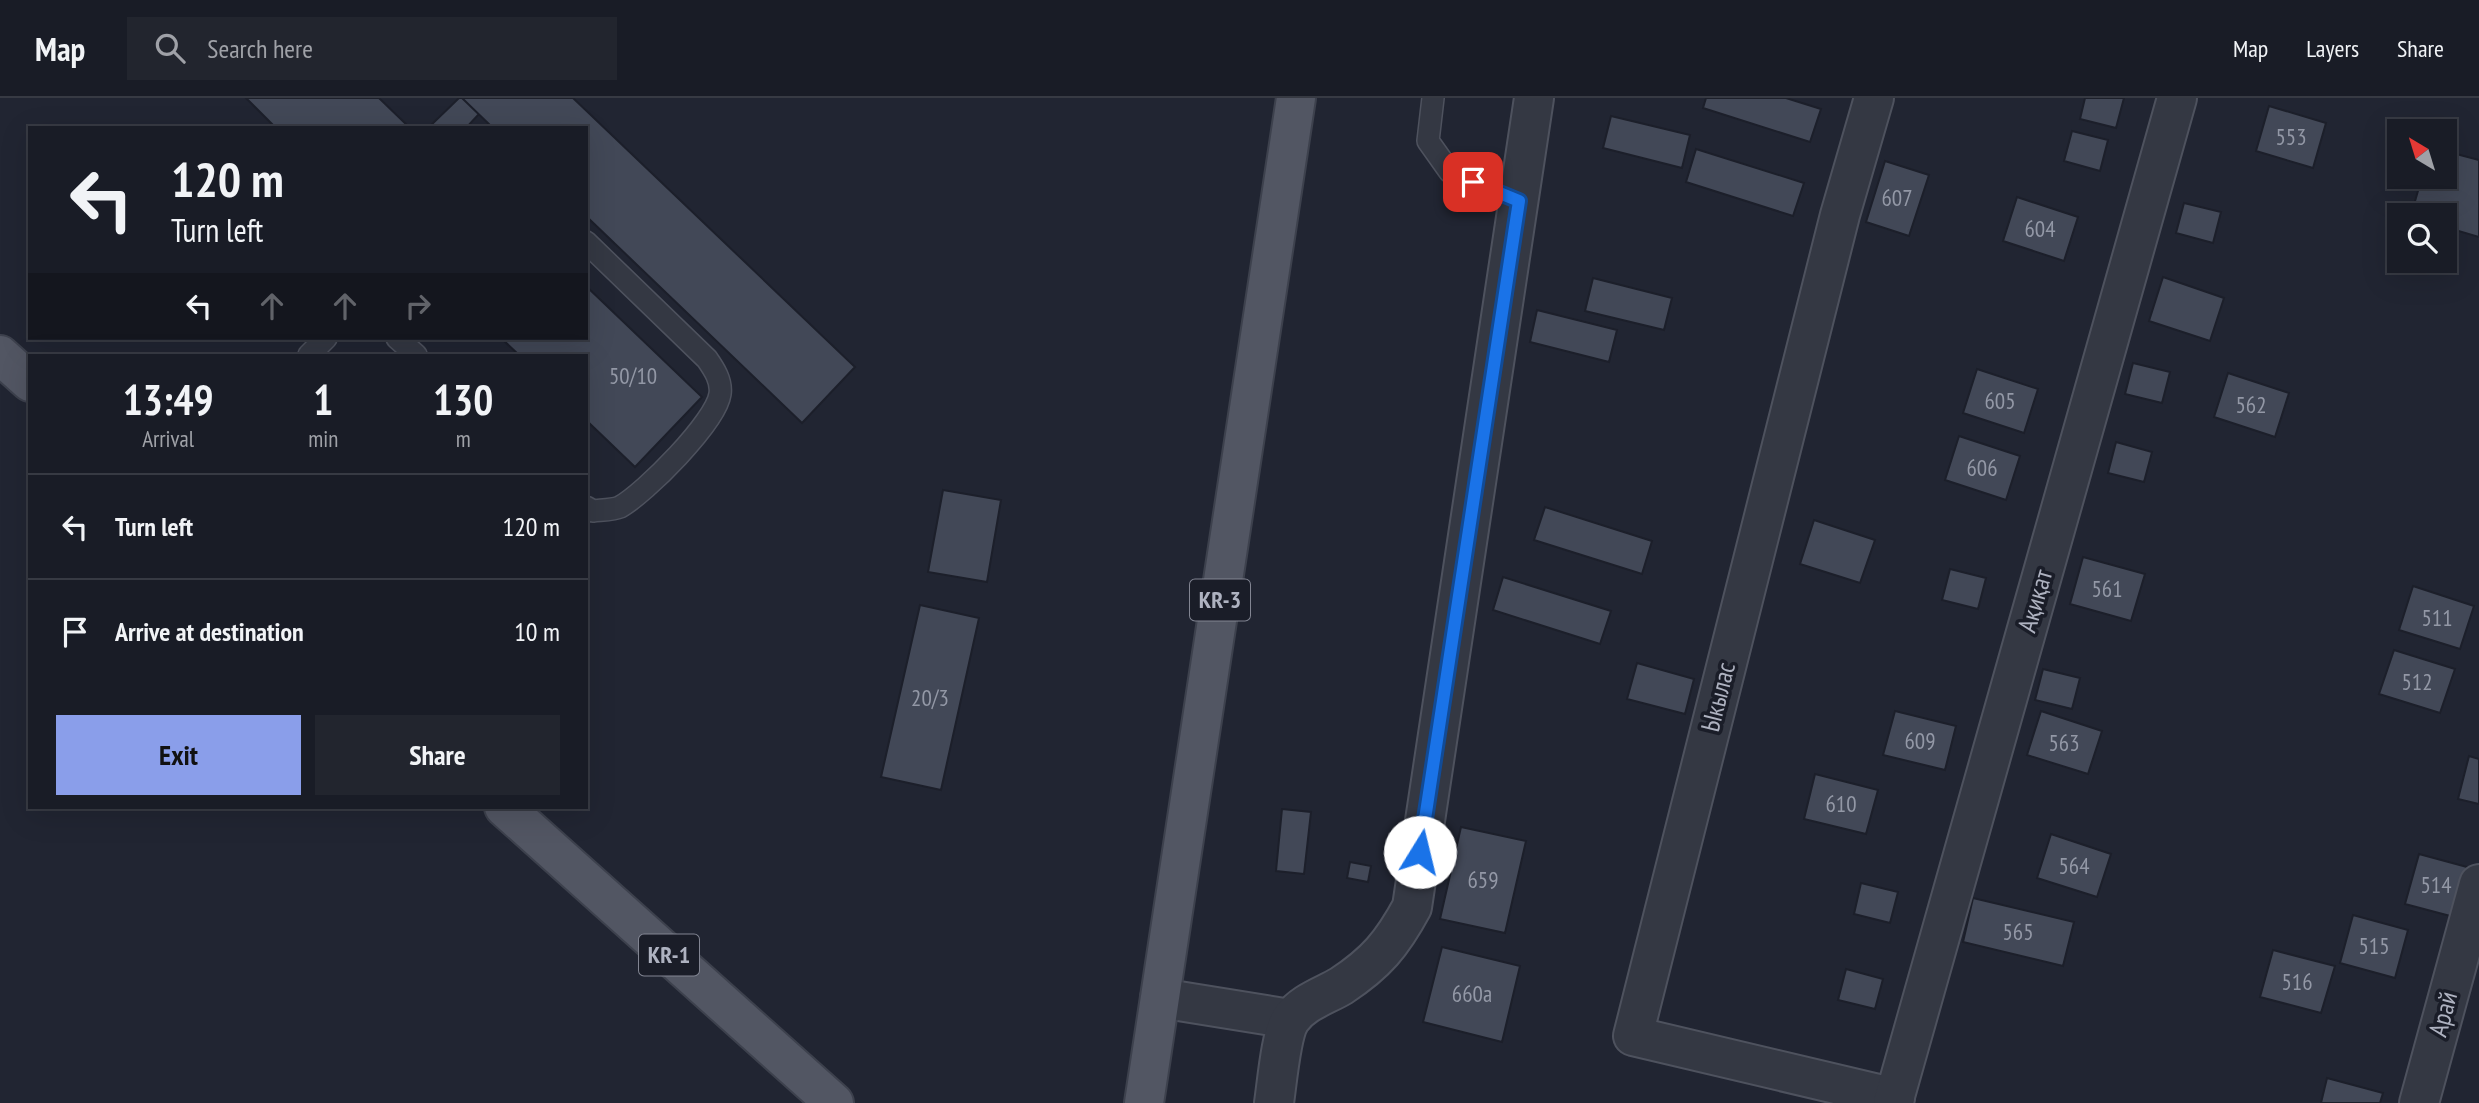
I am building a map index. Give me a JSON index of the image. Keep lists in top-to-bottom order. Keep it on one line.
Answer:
{"streets":{"main road":["KR-3","KR-1"],"street":["Ақиқат","Ыкылас","Арай"]},"crossings":[["Ақиқат","Ыкылас"]],"house_numbers":["553","607","604","50/10","605","562","606","561","511","512","20/3","609","563","610","564","659","514","565","515","516","660а"],"north":"top left","page":{"header":"Map","search":"Search here","nav":["Map","Layers","Share"],"turn":["120 m","Turn left"],"eta":["13:49","Arrival","1","min","130","m"],"list":[{"name":"Turn left","value":"120 m"},{"name":"Arrive at destination","value":"10 m"}],"buttons":["Exit","Share"]}}
